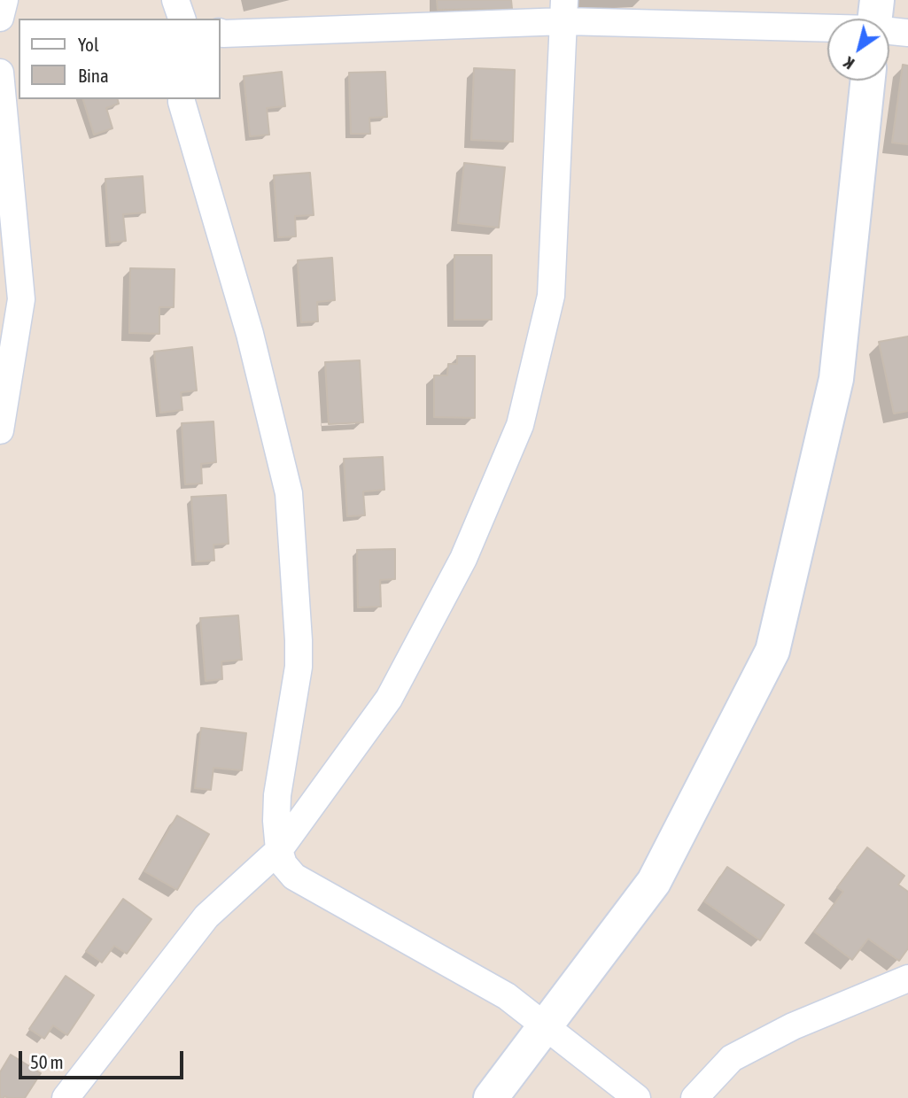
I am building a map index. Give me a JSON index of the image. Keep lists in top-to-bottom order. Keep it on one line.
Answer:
{"legend":["Yol","Bina"],"scale_bar":"50 m","north":"bottom left"}
